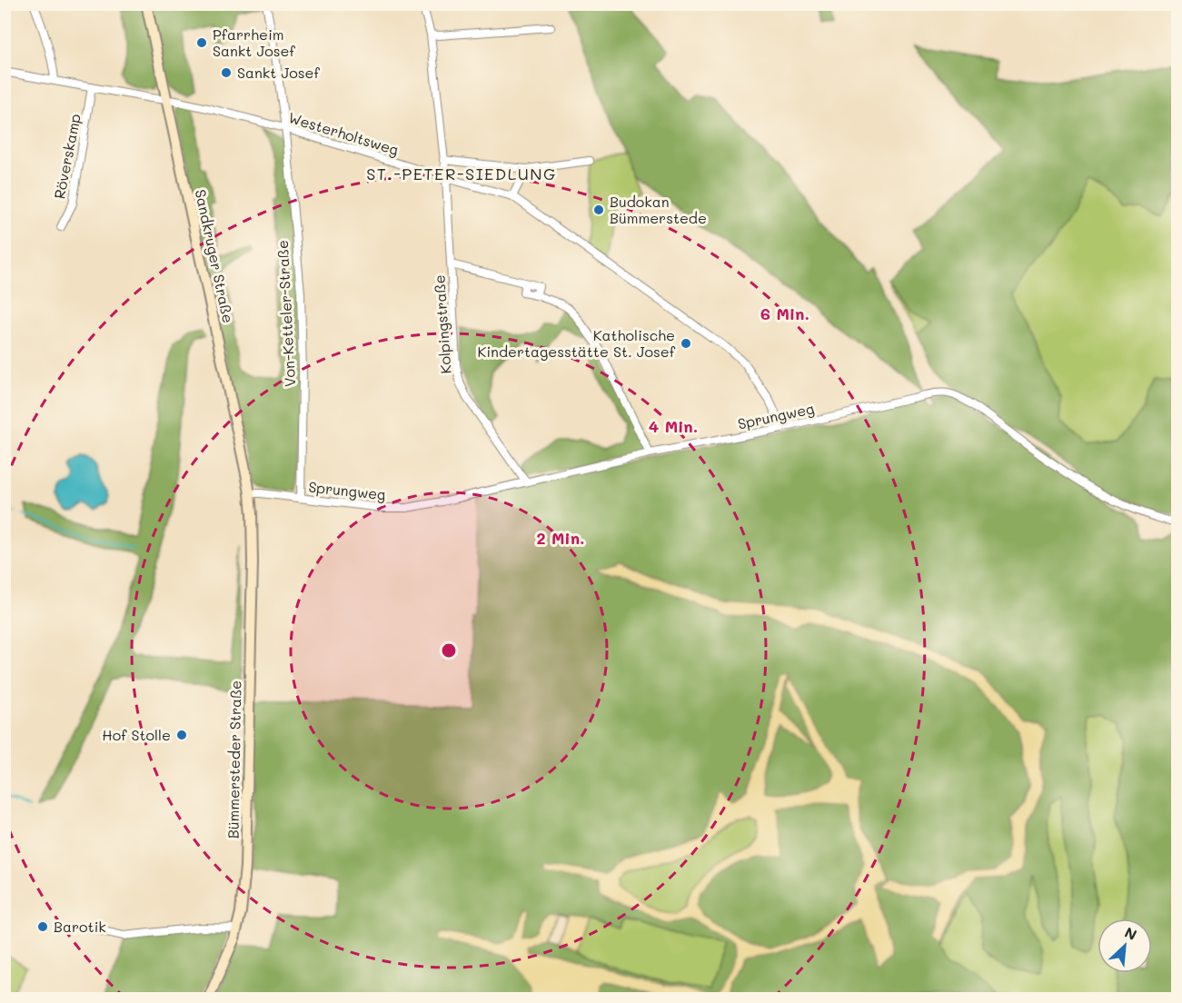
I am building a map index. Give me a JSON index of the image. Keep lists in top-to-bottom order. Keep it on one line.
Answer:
{"streets":{"street":["Westerholtsweg","Röverskamp","Sandkruger Straße","Von-Ketteler-Straße","Kolpingstraße","Sprungweg","Bümmersteder Straße"]},"crossings":[["Westerholtsweg","Röverskamp"],["Westerholtsweg","Sandkruger Straße"],["Westerholtsweg","Von-Ketteler-Straße"],["Westerholtsweg","Kolpingstraße"],["Westerholtsweg","Sprungweg"],["Sandkruger Straße","Sprungweg"],["Sandkruger Straße","Bümmersteder Straße"],["Von-Ketteler-Straße","Sprungweg"],["Kolpingstraße","Sprungweg"]],"districts":["ST.-PETER-SIEDLUNG"],"places":["Pfarrheim Sankt Josef","Sankt Josef","Budokan Bümmerstede","Katholische Kindertagesstätte St. Josef","Hof Stolle","Barotik"],"north":"top right","rings":["6 Min.","4 Min.","2 Min."]}
